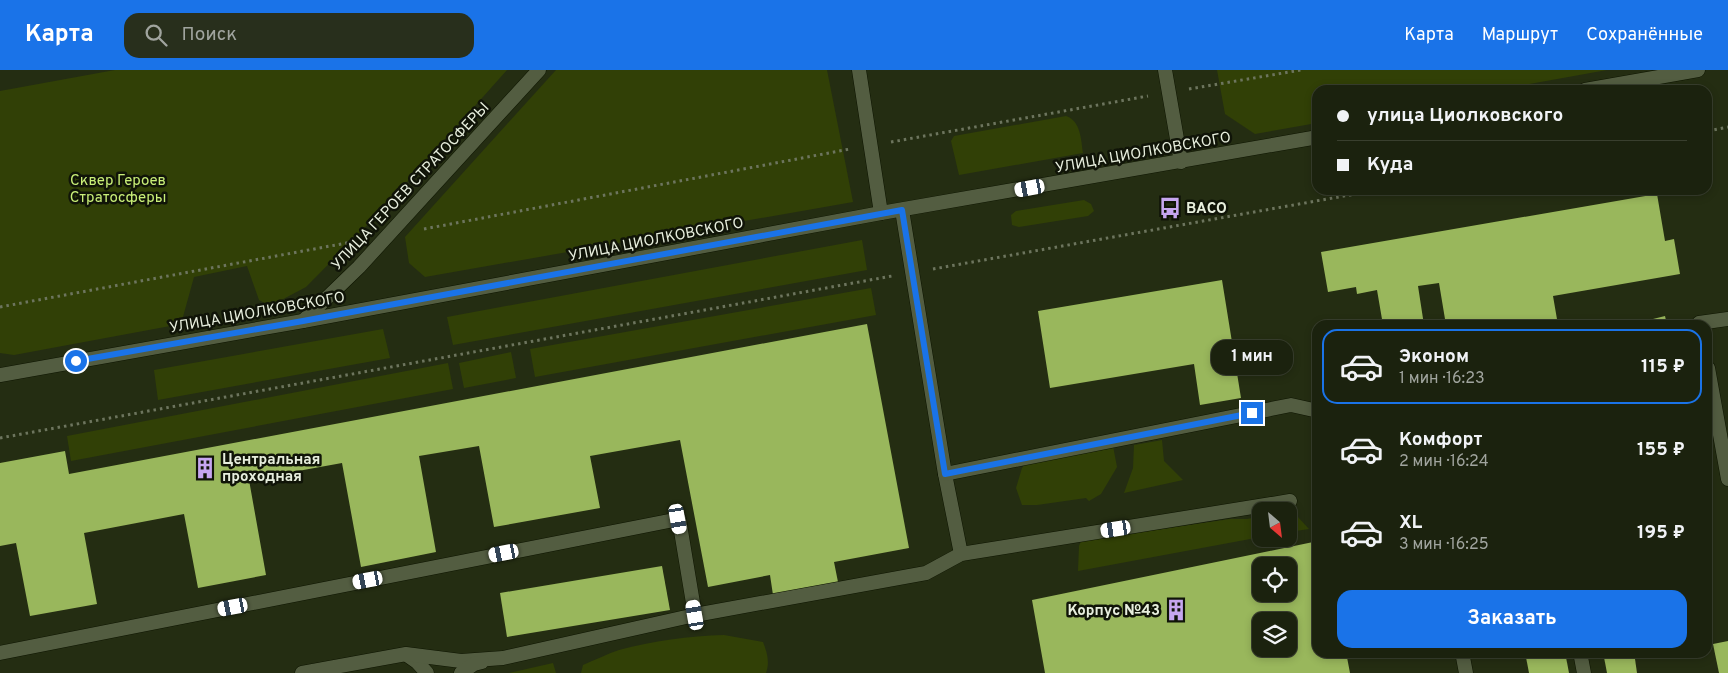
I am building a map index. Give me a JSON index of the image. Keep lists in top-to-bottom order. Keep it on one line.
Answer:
{"streets":{"street":["УЛИЦА ЦИОЛКОВСКОГО","УЛИЦА ГЕРОЕВ СТРАТОСФЕРЫ"]},"crossings":[["УЛИЦА ЦИОЛКОВСКОГО","УЛИЦА ГЕРОЕВ СТРАТОСФЕРЫ"]],"parks":["Сквер Героев Стратосферы"],"places":{"bus stop":["ВАСО"],"building":["Центральная проходная","Корпус №43"]},"north":"bottom right","page":{"header":"Карта","search":"Поиск","nav":["Карта","Маршрут","Сохранённые"],"banner":["улица Циолковского","Куда"],"list":[{"name":"Эконом","note":"1 мин · 16:23","value":"115 ₽"},{"name":"Комфорт","note":"2 мин · 16:24","value":"155 ₽"},{"name":"XL","note":"3 мин · 16:25","value":"195 ₽"}],"bubble":"1 мин","buttons":"Заказать"}}
